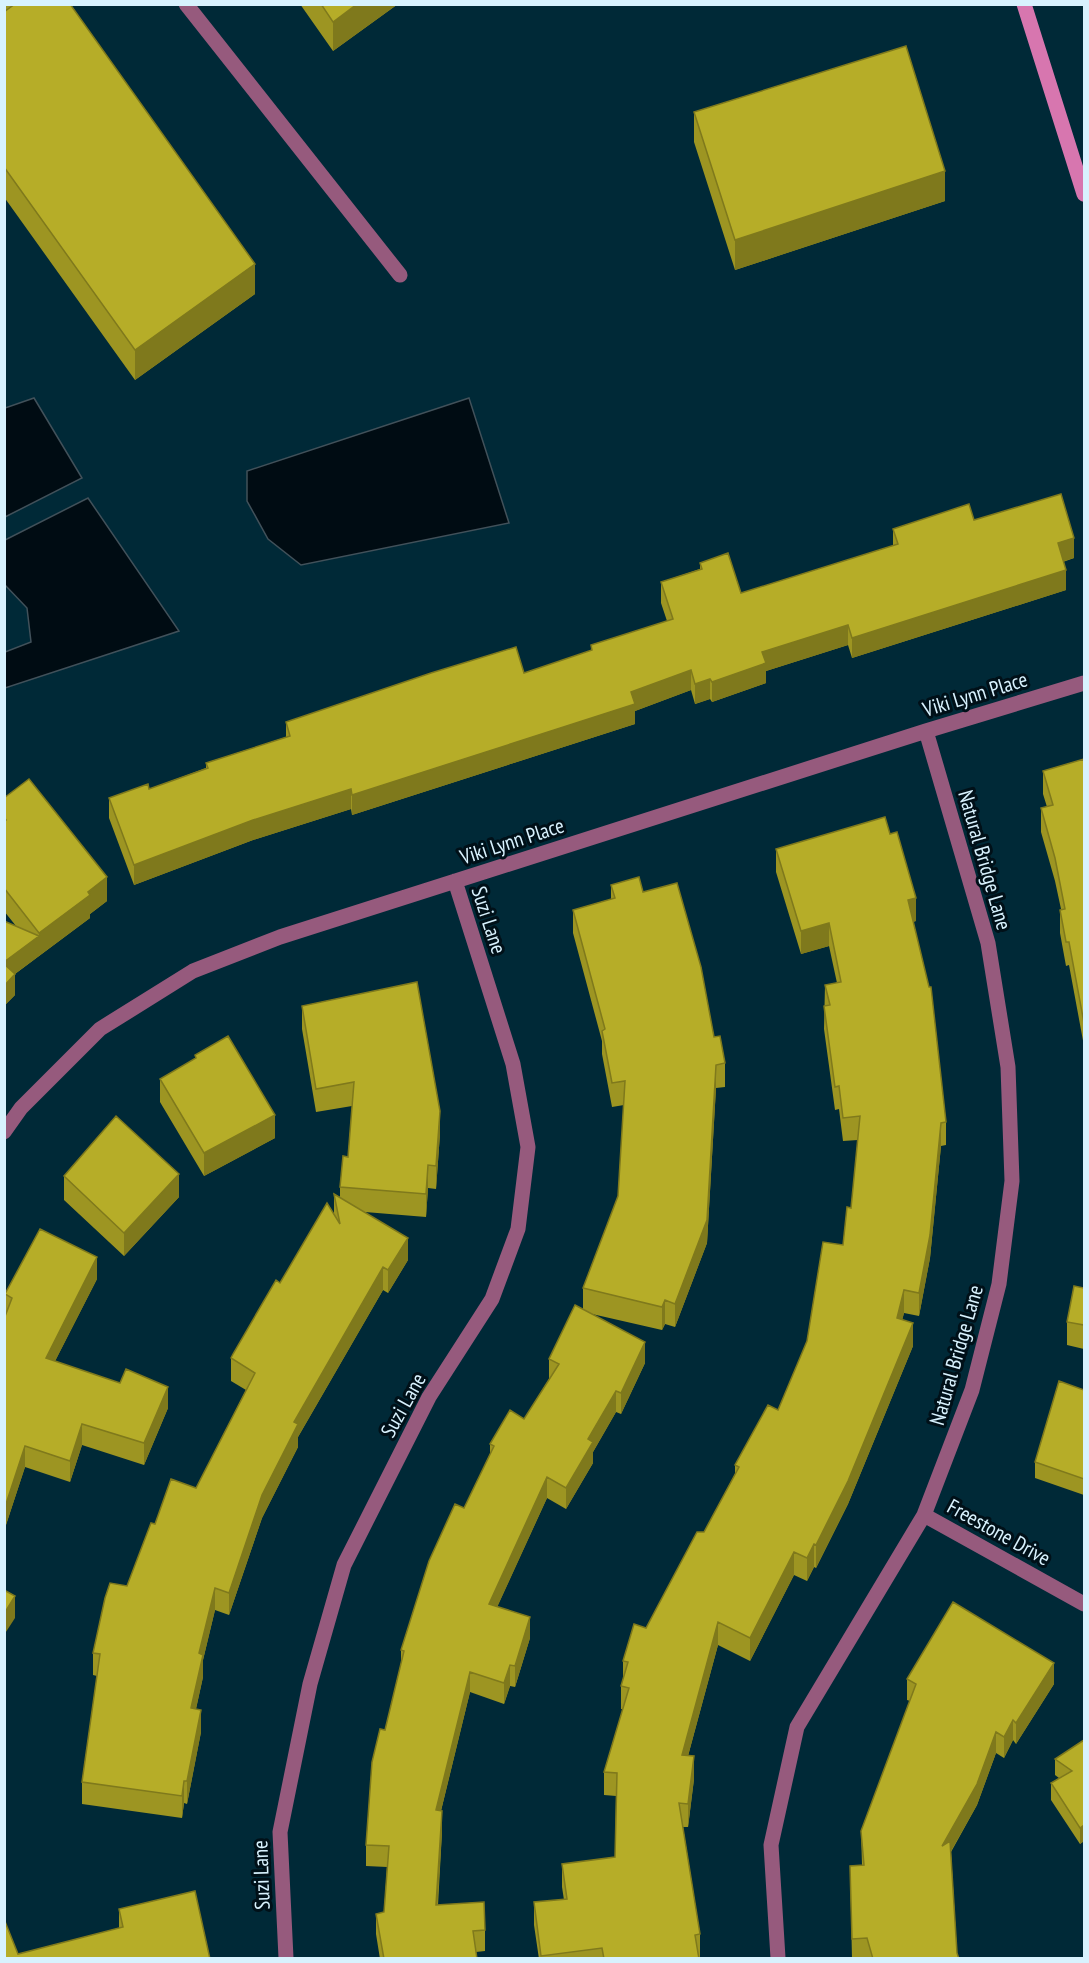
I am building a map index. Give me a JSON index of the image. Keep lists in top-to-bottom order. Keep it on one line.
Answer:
{"streets":{"street":["Viki Lynn Place","Natural Bridge Lane","Suzi Lane","Freestone Drive"]},"crossings":[["Viki Lynn Place","Natural Bridge Lane"],["Viki Lynn Place","Suzi Lane"],["Natural Bridge Lane","Freestone Drive"]]}
